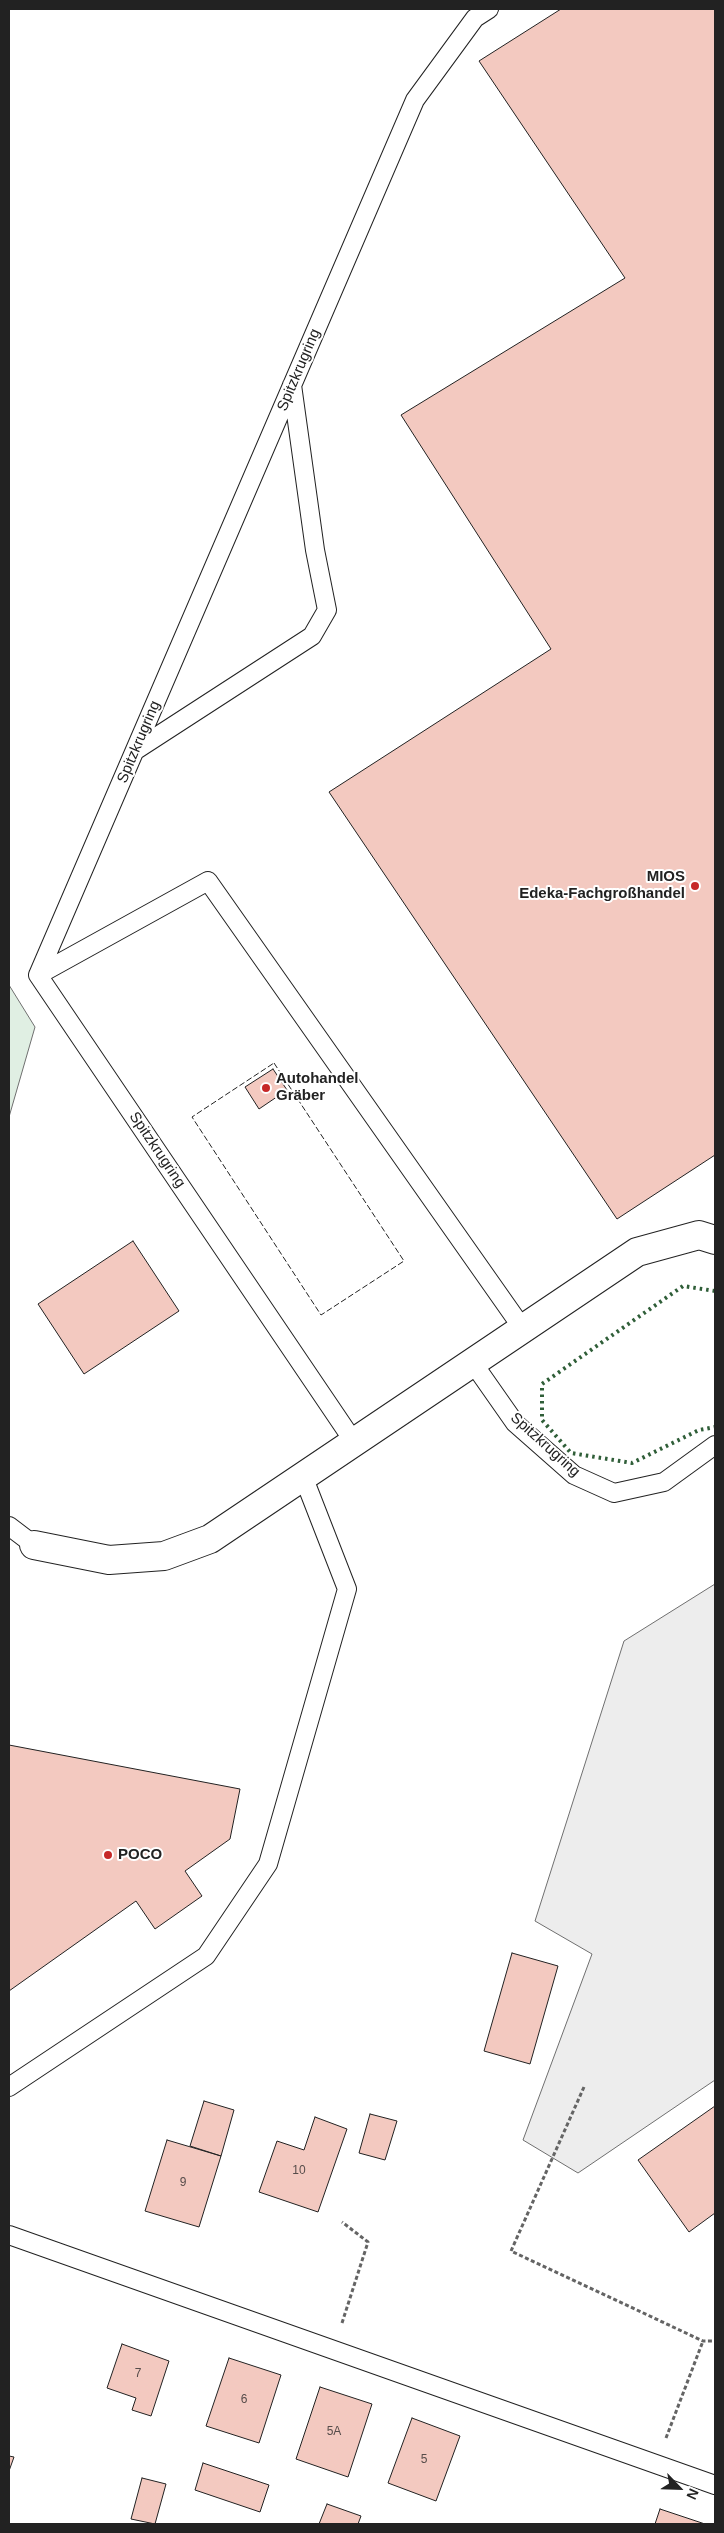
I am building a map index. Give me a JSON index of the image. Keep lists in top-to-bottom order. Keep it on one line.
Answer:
{"streets":{"lane":["Spitzkrugring"]},"places":["MIOS Edeka-Fachgroßhandel","Autohandel Gräber","POCO"],"house_numbers":["10","9","7","6","5A","5"],"north":"bottom right"}
